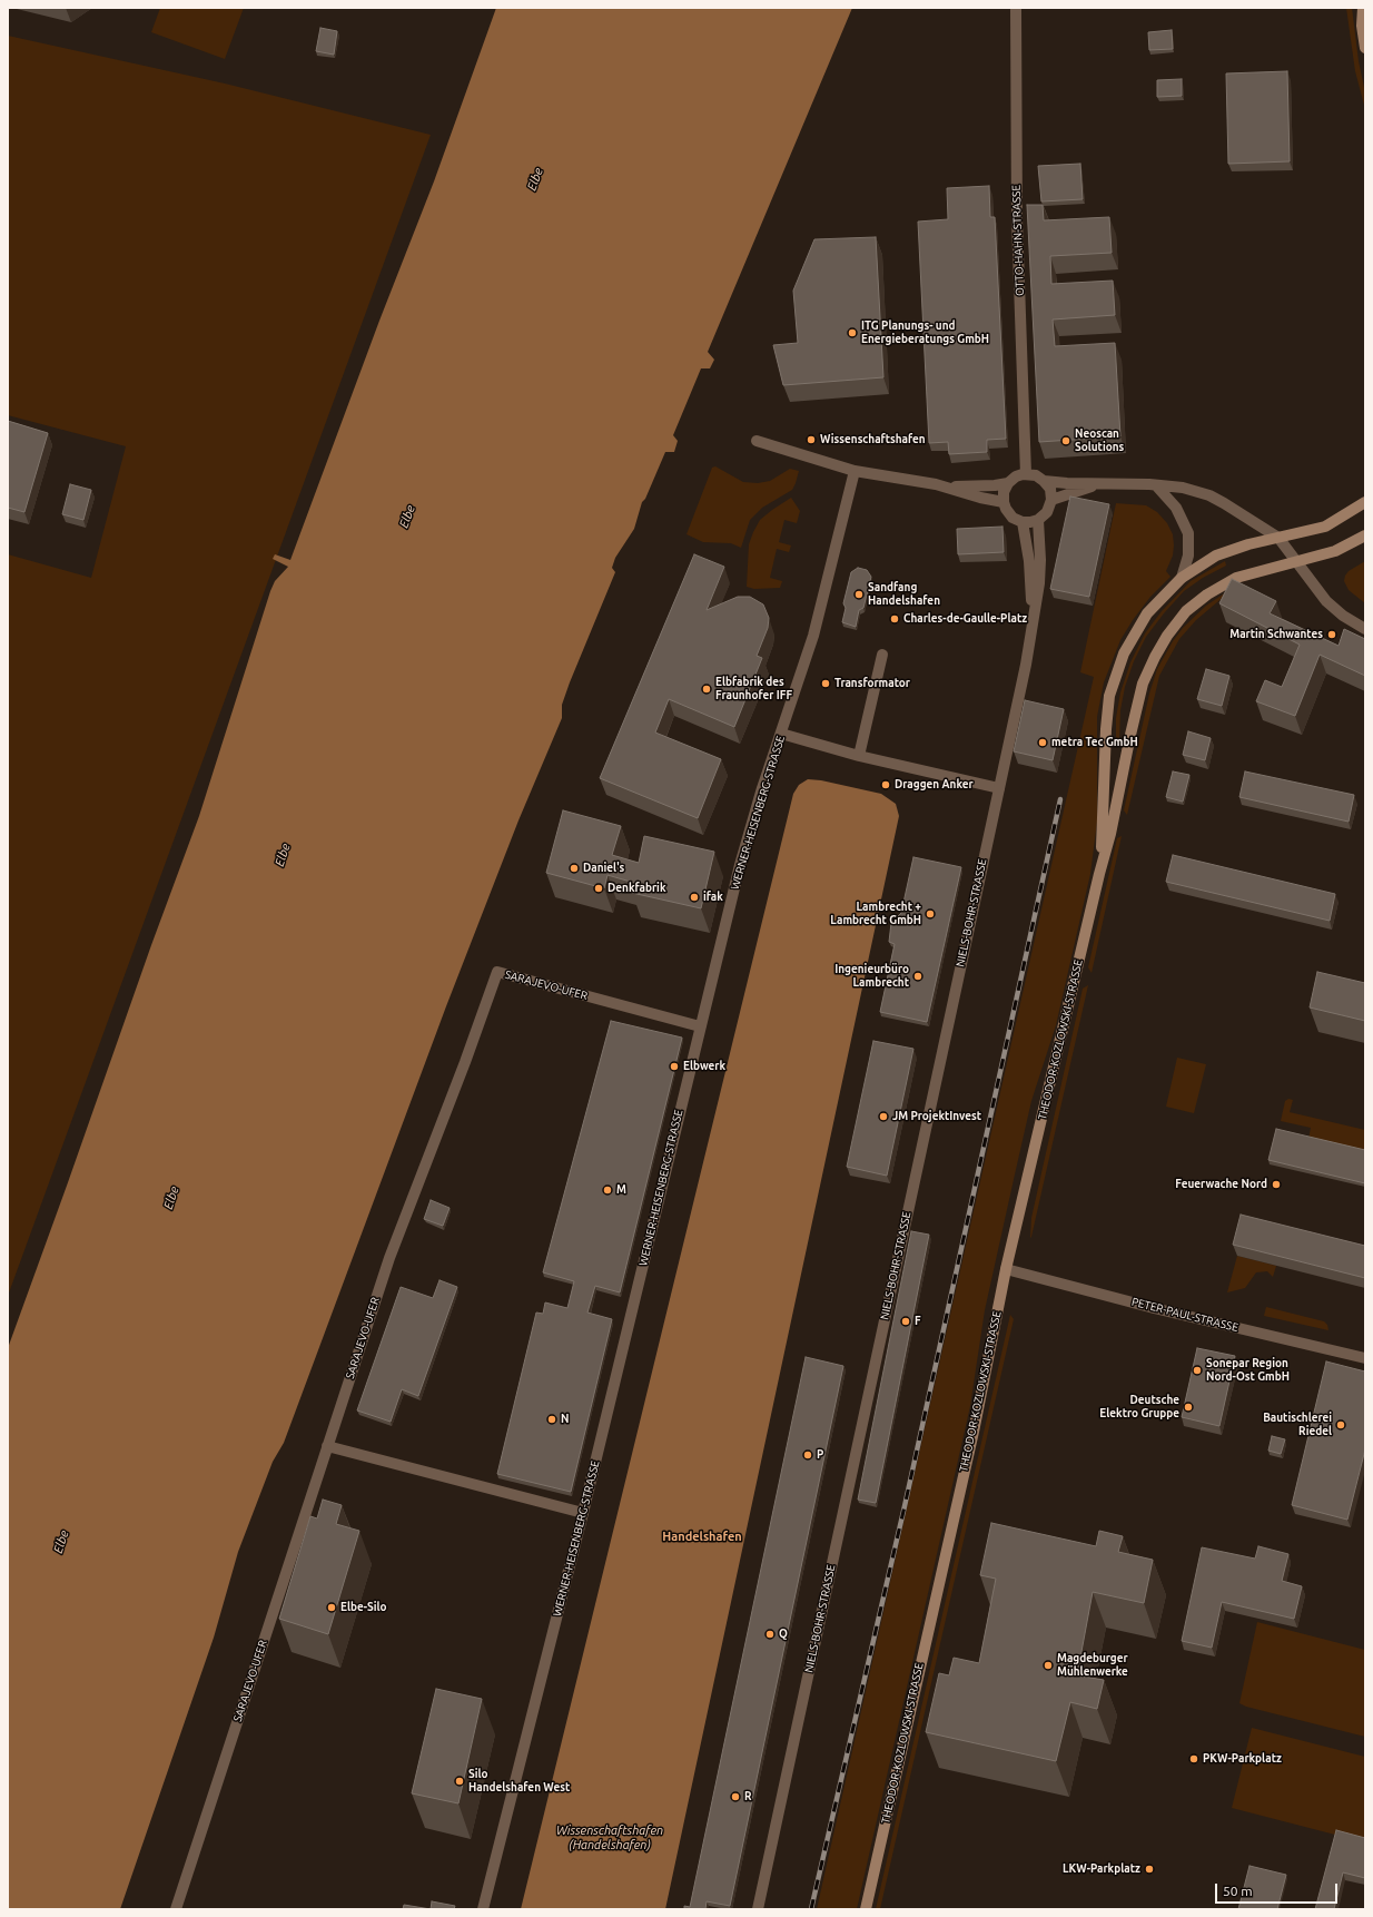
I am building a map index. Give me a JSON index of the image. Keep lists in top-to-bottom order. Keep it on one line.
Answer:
{"streets":{"main road":["THEODOR-KOZLOWSKI-STRASSE"],"street":["OTTO-HAHN-STRASSE","WERNER-HEISENBERG-STRASSE","NIELS-BOHR-STRASSE","SARAJEVO-UFER","PETER-PAUL-STRASSE"]},"crossings":[["OTTO-HAHN-STRASSE","NIELS-BOHR-STRASSE"],["WERNER-HEISENBERG-STRASSE","SARAJEVO-UFER"],["THEODOR-KOZLOWSKI-STRASSE","PETER-PAUL-STRASSE"]],"districts":["Handelshafen"],"water":["Elbe","Wissenschaftshafen (Handelshafen)"],"places":["ITG Planungs- und Energieberatungs GmbH","Wissenschaftshafen","Neoscan Solutions","Sandfang Handelshafen","Charles-de-Gaulle-Platz","Martin Schwantes","Transformator","Elbfabrik des Fraunhofer IFF","metra Tec GmbH","Draggen Anker","Daniel's","Denkfabrik","ifak","Lambrecht + Lambrecht GmbH","Ingenieurbüro Lambrecht","Elbwerk","JM ProjektInvest","Feuerwache Nord","M","F","Sonepar Region Nord-Ost GmbH","Deutsche Elektro Gruppe","N","Bautischlerei Riedel","P","Elbe-Silo","Q","Magdeburger Mühlenwerke","PKW-Parkplatz","Silo Handelshafen West","R","LKW-Parkplatz"],"scale_bar":"50 m"}
